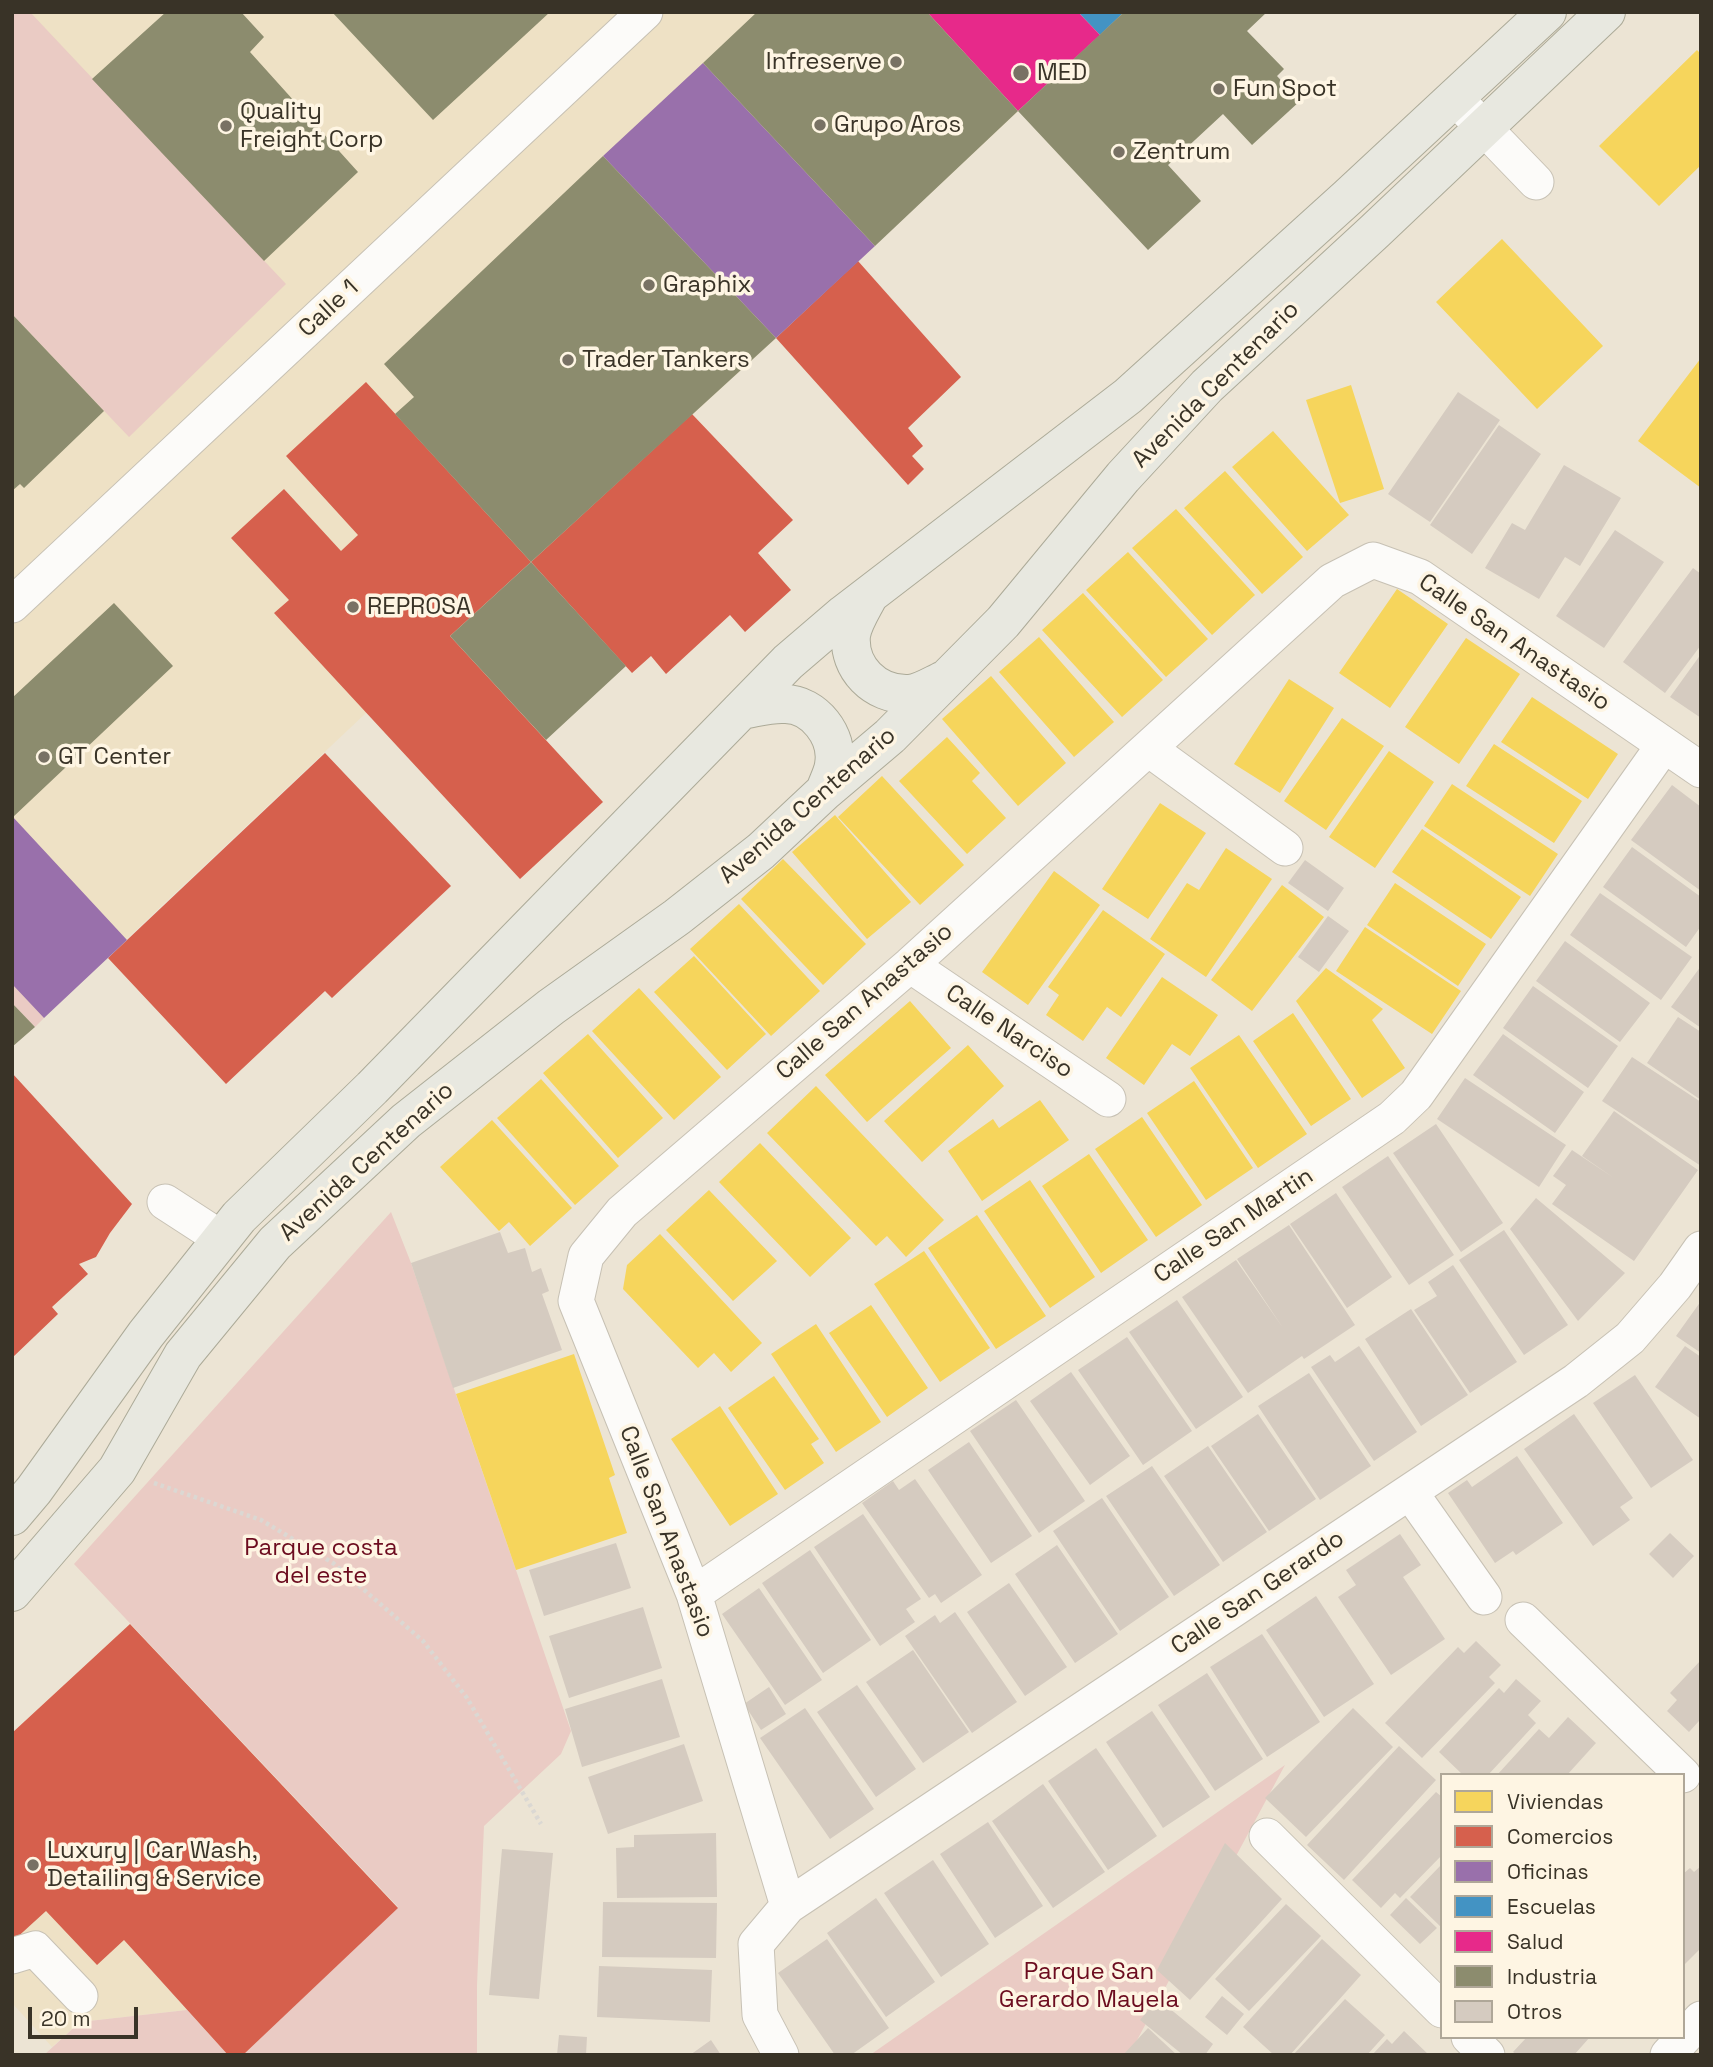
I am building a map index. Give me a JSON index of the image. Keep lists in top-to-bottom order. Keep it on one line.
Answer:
{"streets":{"main road":["Avenida Centenario"],"street":["Calle 1","Calle San Anastasio","Calle Narciso","Calle San Martin","Calle San Gerardo"]},"crossings":[["Calle San Anastasio","Calle Narciso"],["Calle San Anastasio","Calle San Martin"],["Calle San Anastasio","Calle San Gerardo"]],"parks":["Parque costa del este","Parque San Gerardo Mayela"],"places":["Infreserve","MED","Fun Spot","Grupo Aros","Quality Freight Corp","Zentrum","Graphix","Trader Tankers","REPROSA","GT Center","Luxury | Car Wash, Detailing & Service"],"legend":["Viviendas","Comercios","Oficinas","Escuelas","Salud","Industria","Otros"],"scale_bar":"20 m"}
